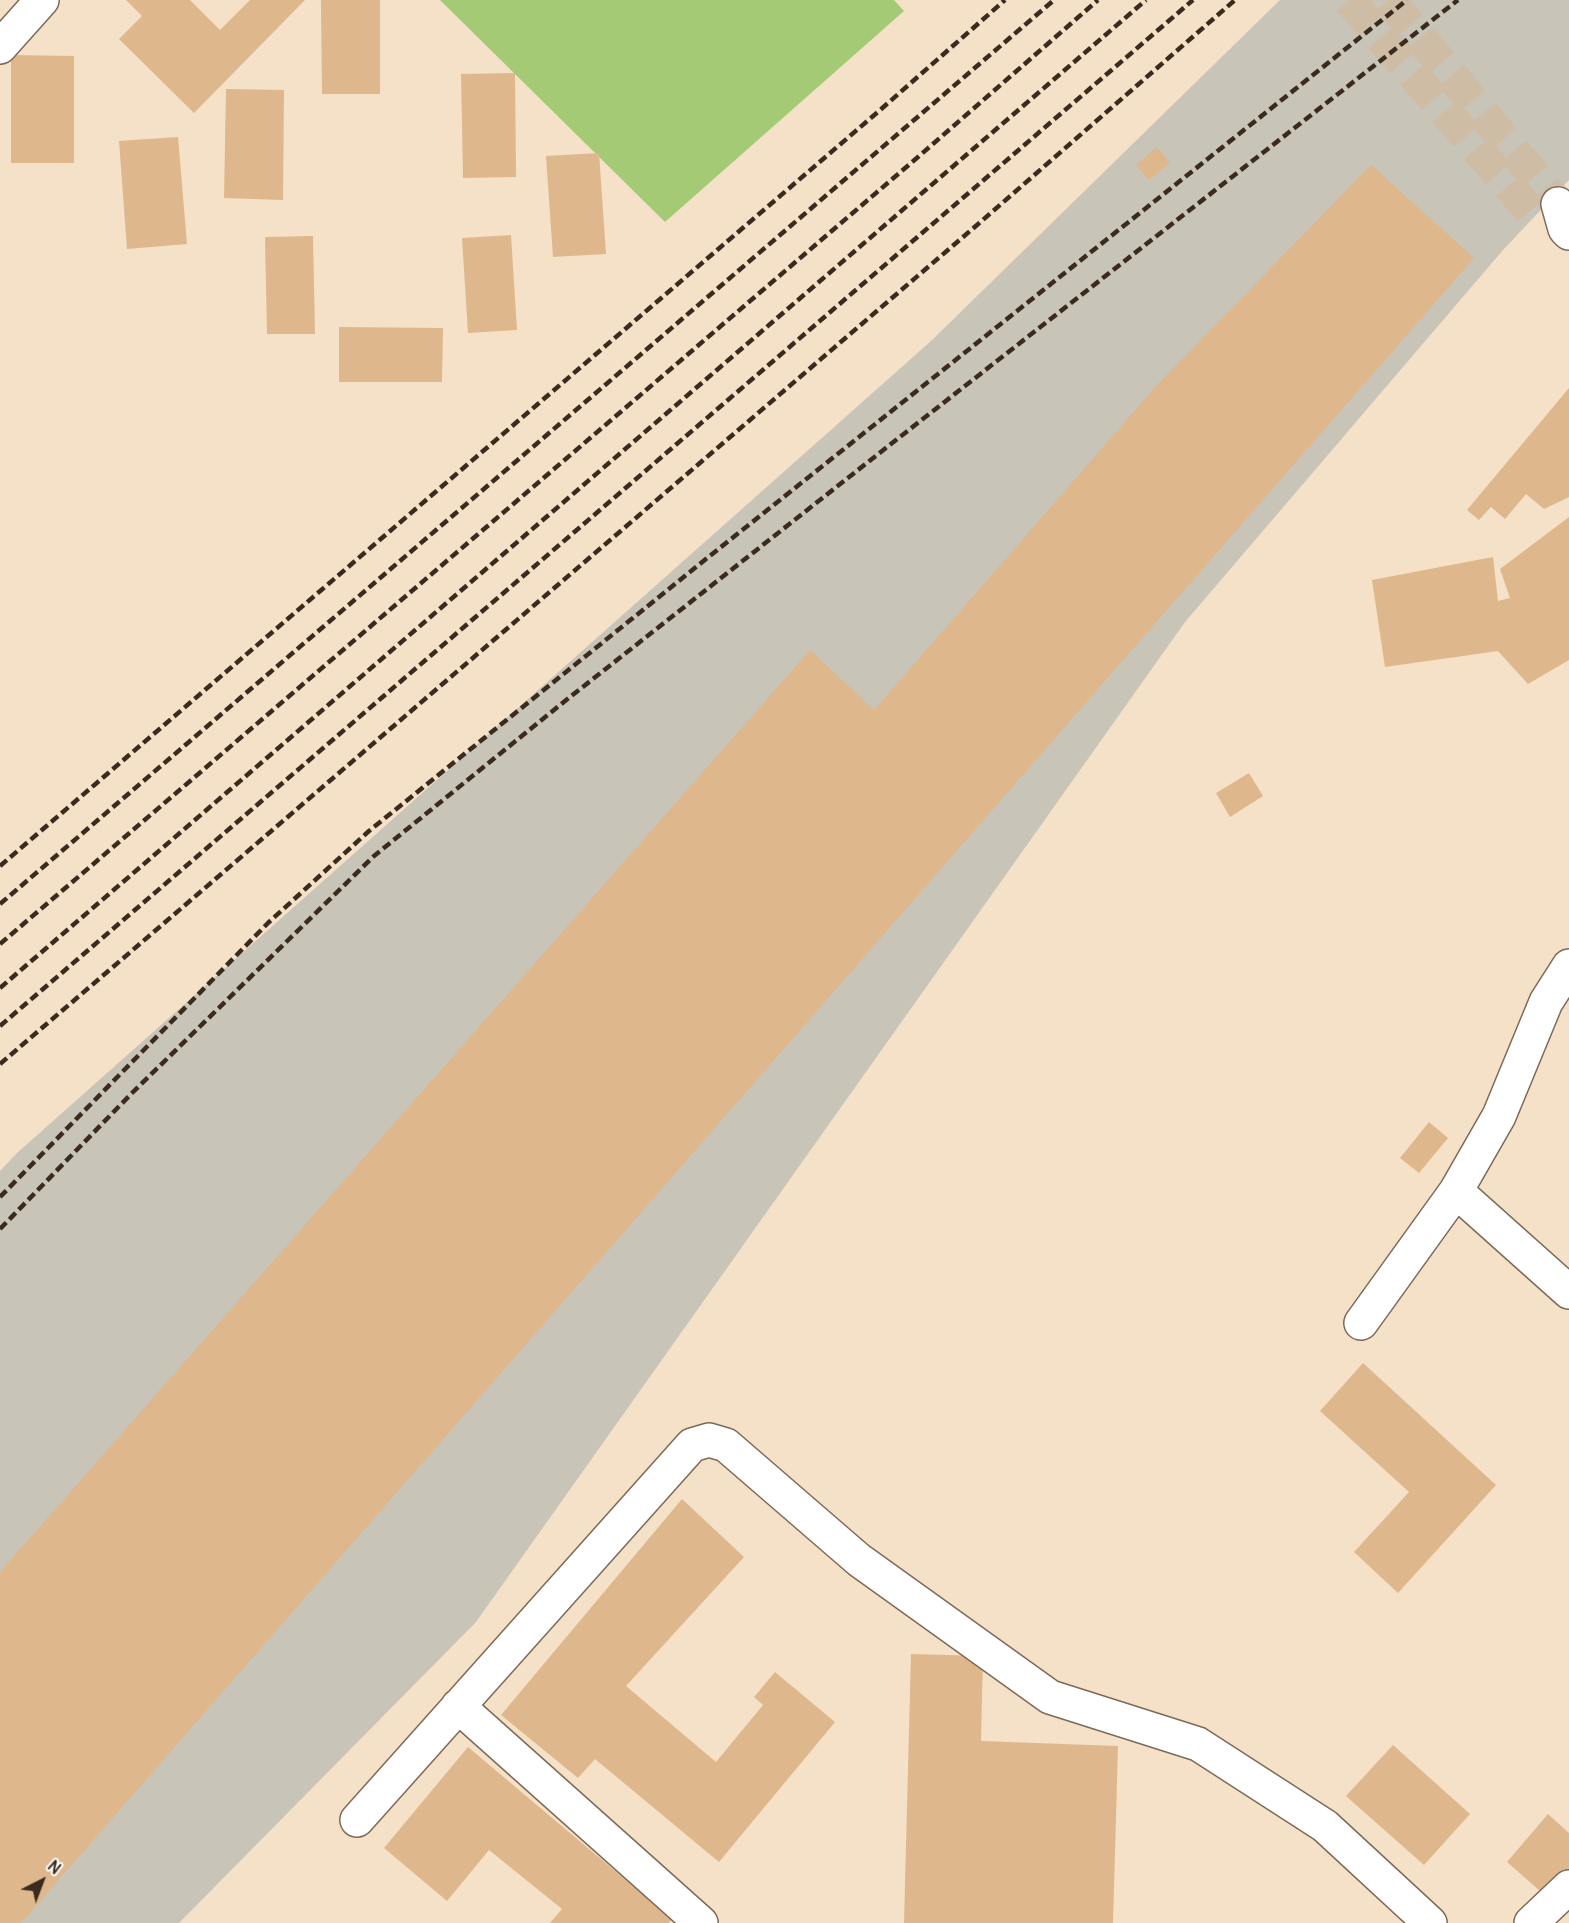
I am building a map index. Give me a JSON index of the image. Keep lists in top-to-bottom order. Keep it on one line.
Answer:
{"north":"top right"}
